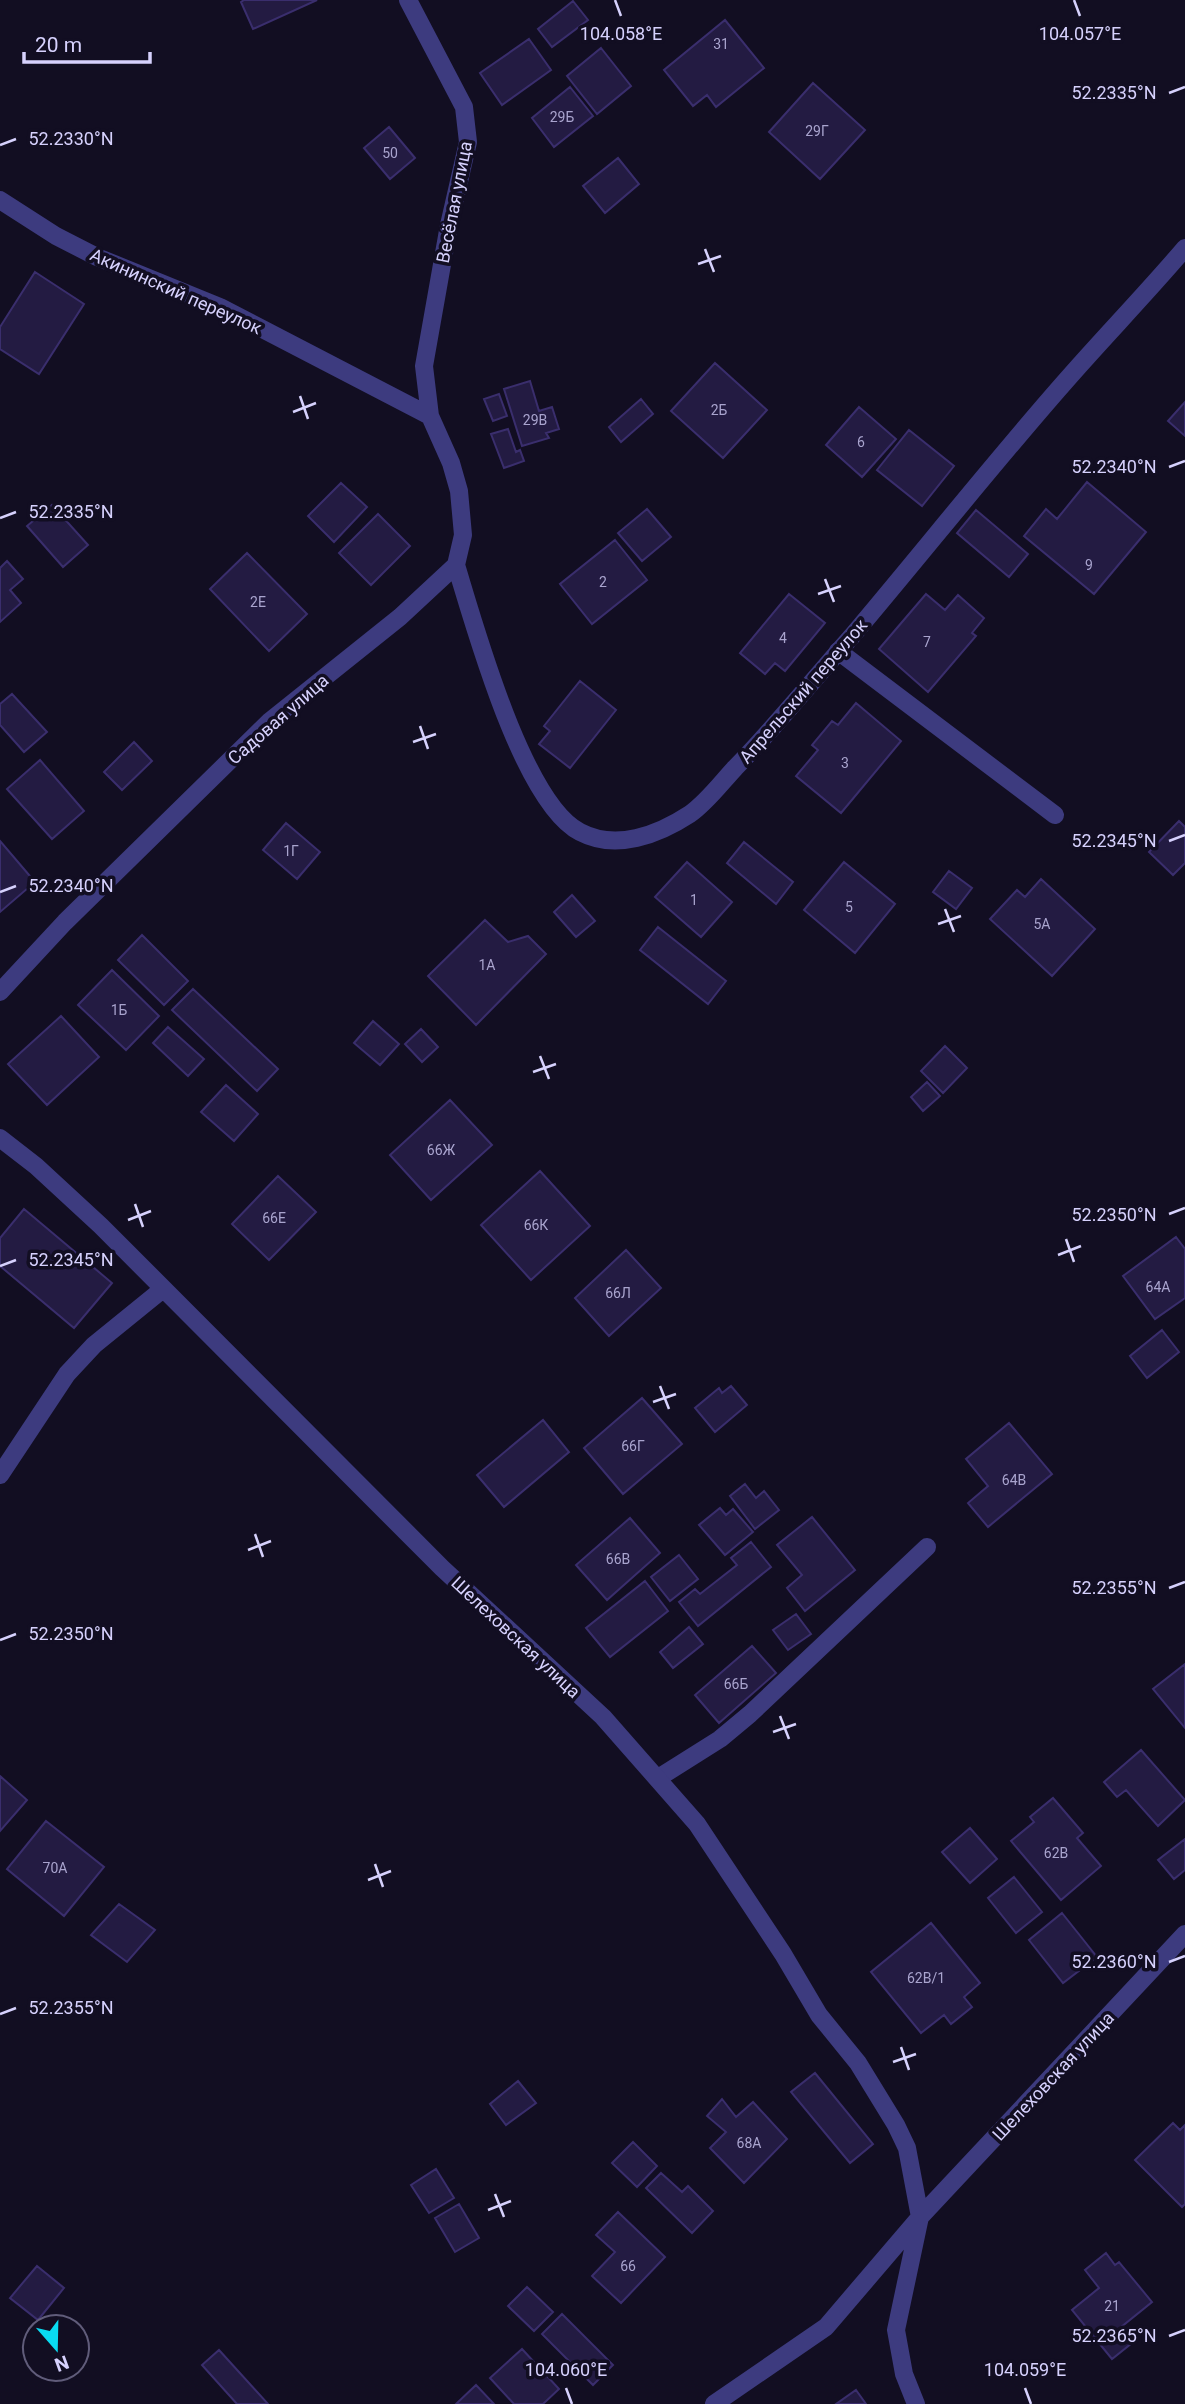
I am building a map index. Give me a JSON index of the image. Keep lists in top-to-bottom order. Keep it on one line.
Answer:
{"streets":{"street":["Весёлая улица","Акининский переулок","Апрельский переулок","Садовая улица","Шелеховская улица"]},"crossings":[["Весёлая улица","Акининский переулок"],["Апрельский переулок","Садовая улица"]],"house_numbers":["31","29Б","29Г","50","2Б","29В","6","9","2","2Е","4","7","3","1Г","1","5","5А","1А","1Б","66Ж","66Е","66К","64А","66Л","66Г","64В","66В","66Б","62В","70А","62В/1","68А","66","21"],"scale_bar":"20 m","north":"bottom","coordinates":["104.058°E","104.057°E","52.2335°N","52.2330°N","52.2340°N","52.2345°N","52.2350°N","52.2355°N","52.2360°N","52.2365°N","104.060°E","104.059°E"]}
